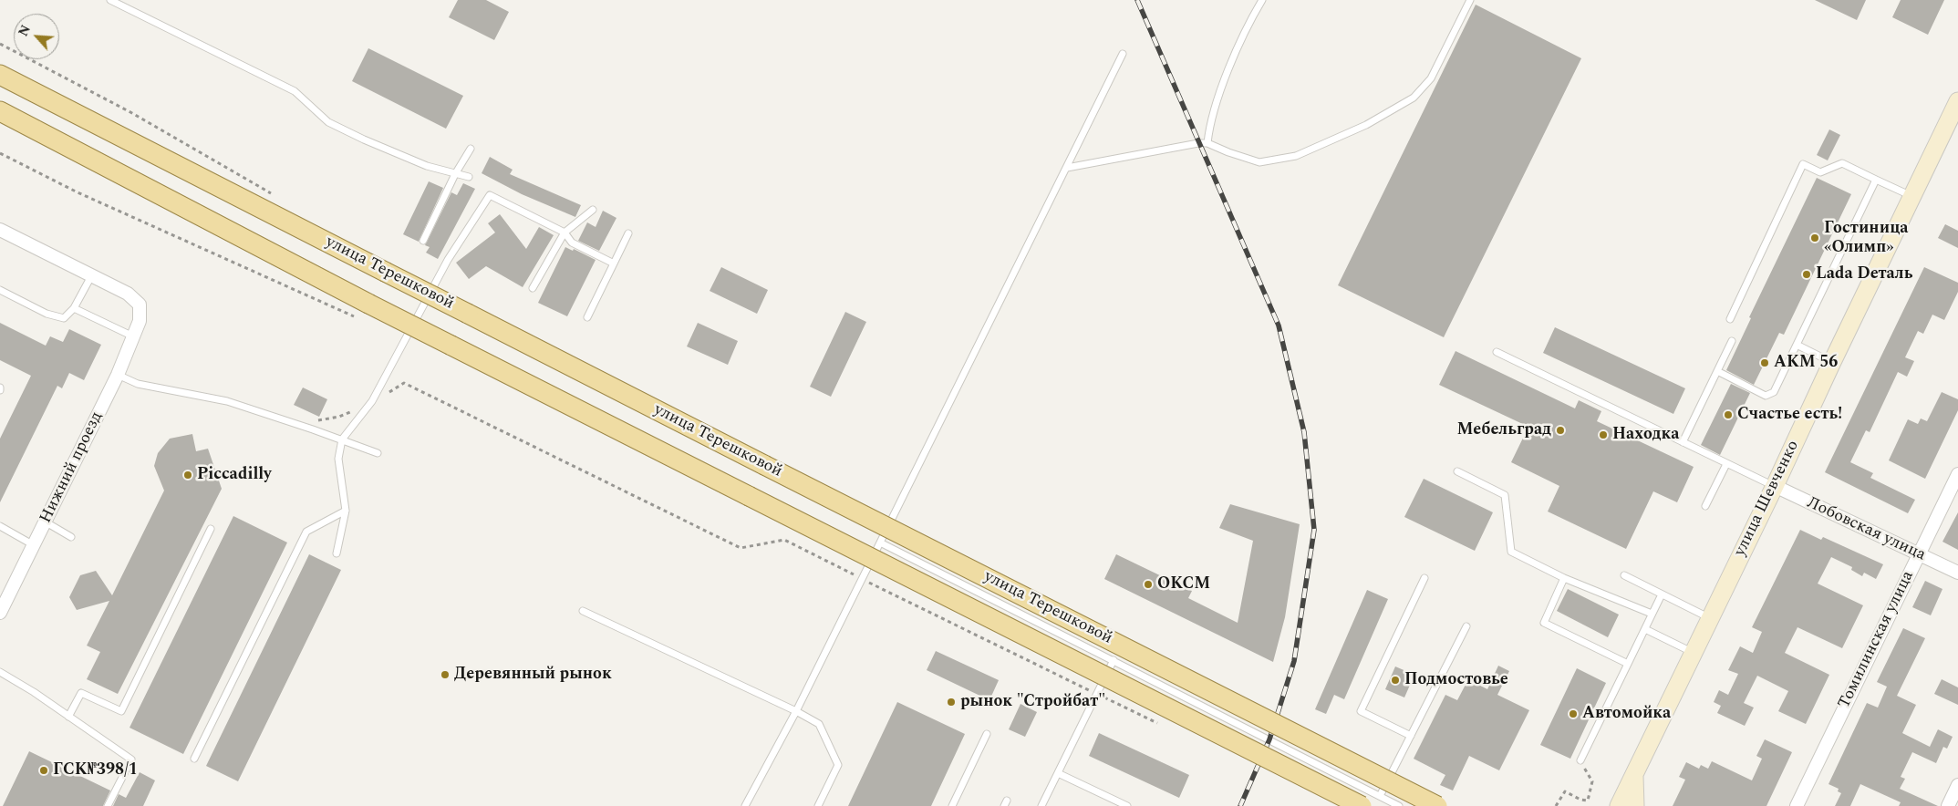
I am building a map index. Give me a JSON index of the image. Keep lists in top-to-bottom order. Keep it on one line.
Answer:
{"streets":{"main road":["улица Терешковой","улица Шевченко"],"street":["Нижний проезд","Лобовская улица","Томилинская улица"]},"crossings":[["улица Шевченко","Лобовская улица"],["Лобовская улица","Томилинская улица"]],"places":["Гостиница «Олимп»","Lada Dеталь","АКМ 56","Счастье есть!","Мебельград","Находка","Piccadilly","ОКСМ","Деревянный рынок","Подмостовье","рынок \"Стройбат\"","Автомойка","ГСК№398/1"],"north":"top left"}
